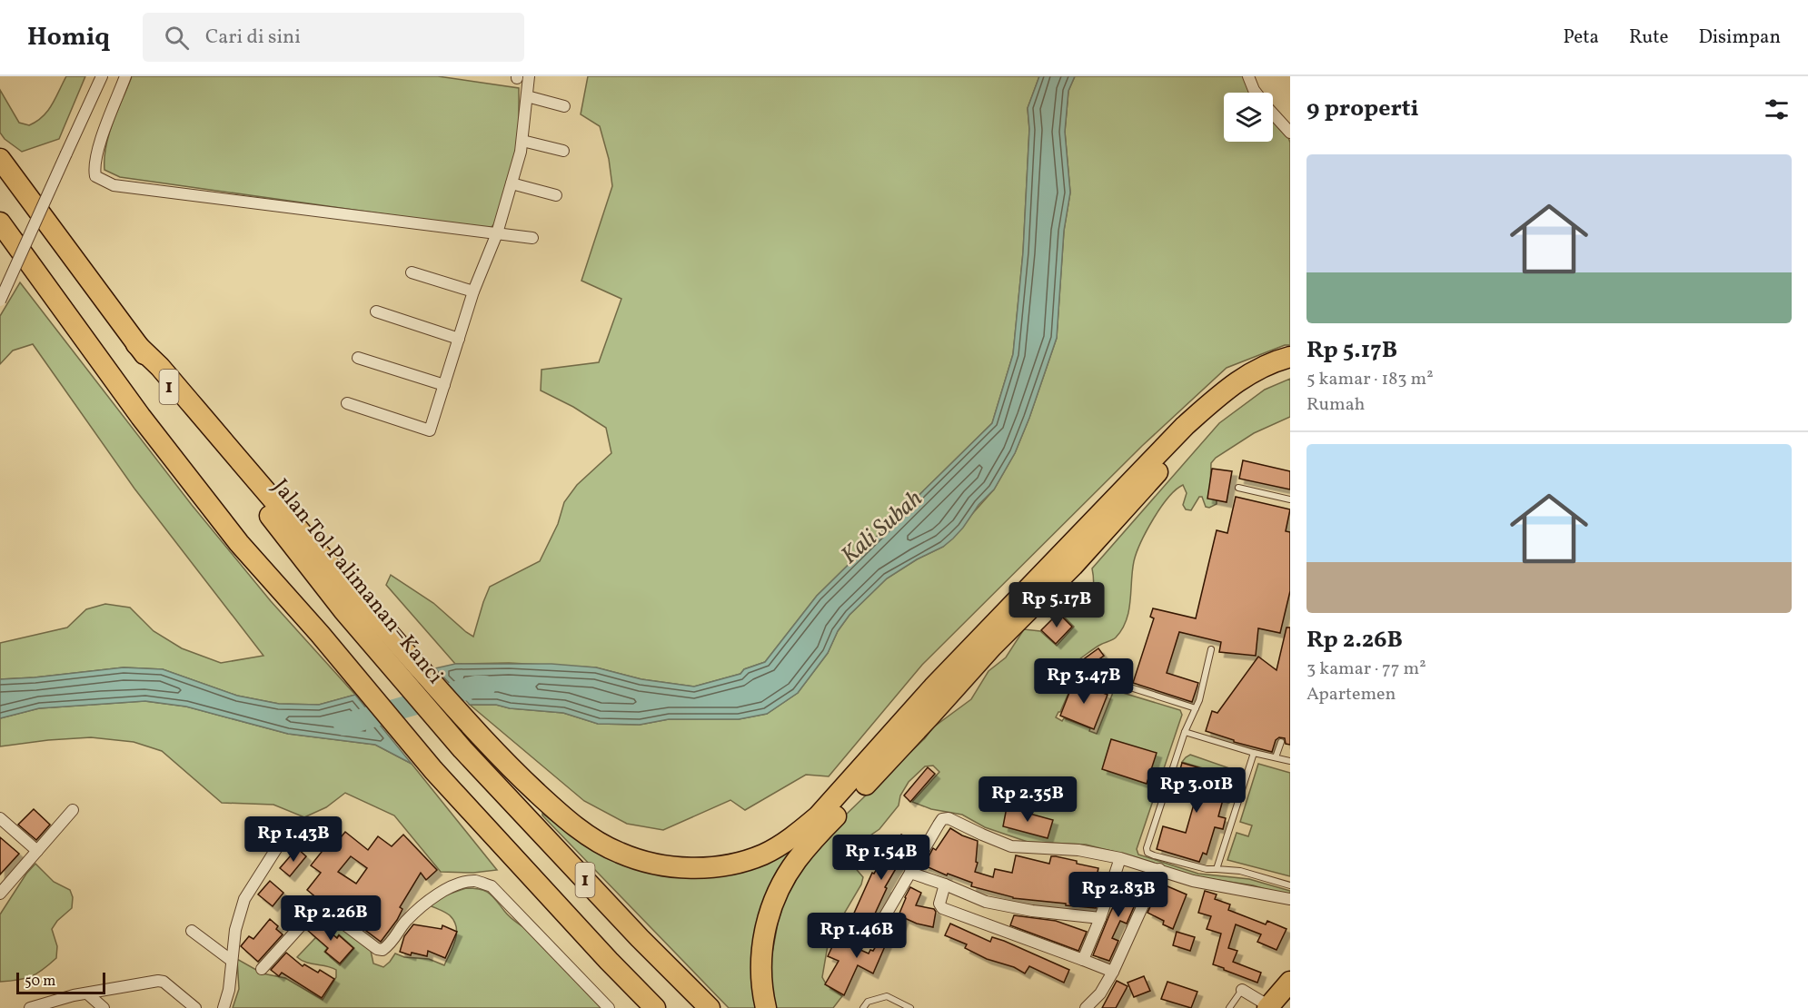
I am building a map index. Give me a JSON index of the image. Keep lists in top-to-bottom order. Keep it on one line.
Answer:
{"streets":{"highway":["1","Jalan Tol Palimanan–Kanci"]},"water":["Kali Subah"],"scale_bar":"50 m","page":{"header":"Homiq","search":"Cari di sini","nav":["Peta","Rute","Disimpan"],"heading":"9 properti","list":[{"name":"Rp 5.17B","note":"5 kamar · 183 m² · Rumah"},{"name":"Rp 2.26B","note":"3 kamar · 77 m² · Apartemen"}],"price":["Rp 5.17B","Rp 3.47B","Rp 3.01B","Rp 2.35B","Rp 1.43B","Rp 1.54B","Rp 2.83B","Rp 2.26B","Rp 1.46B"],"scale":"50 m"}}
